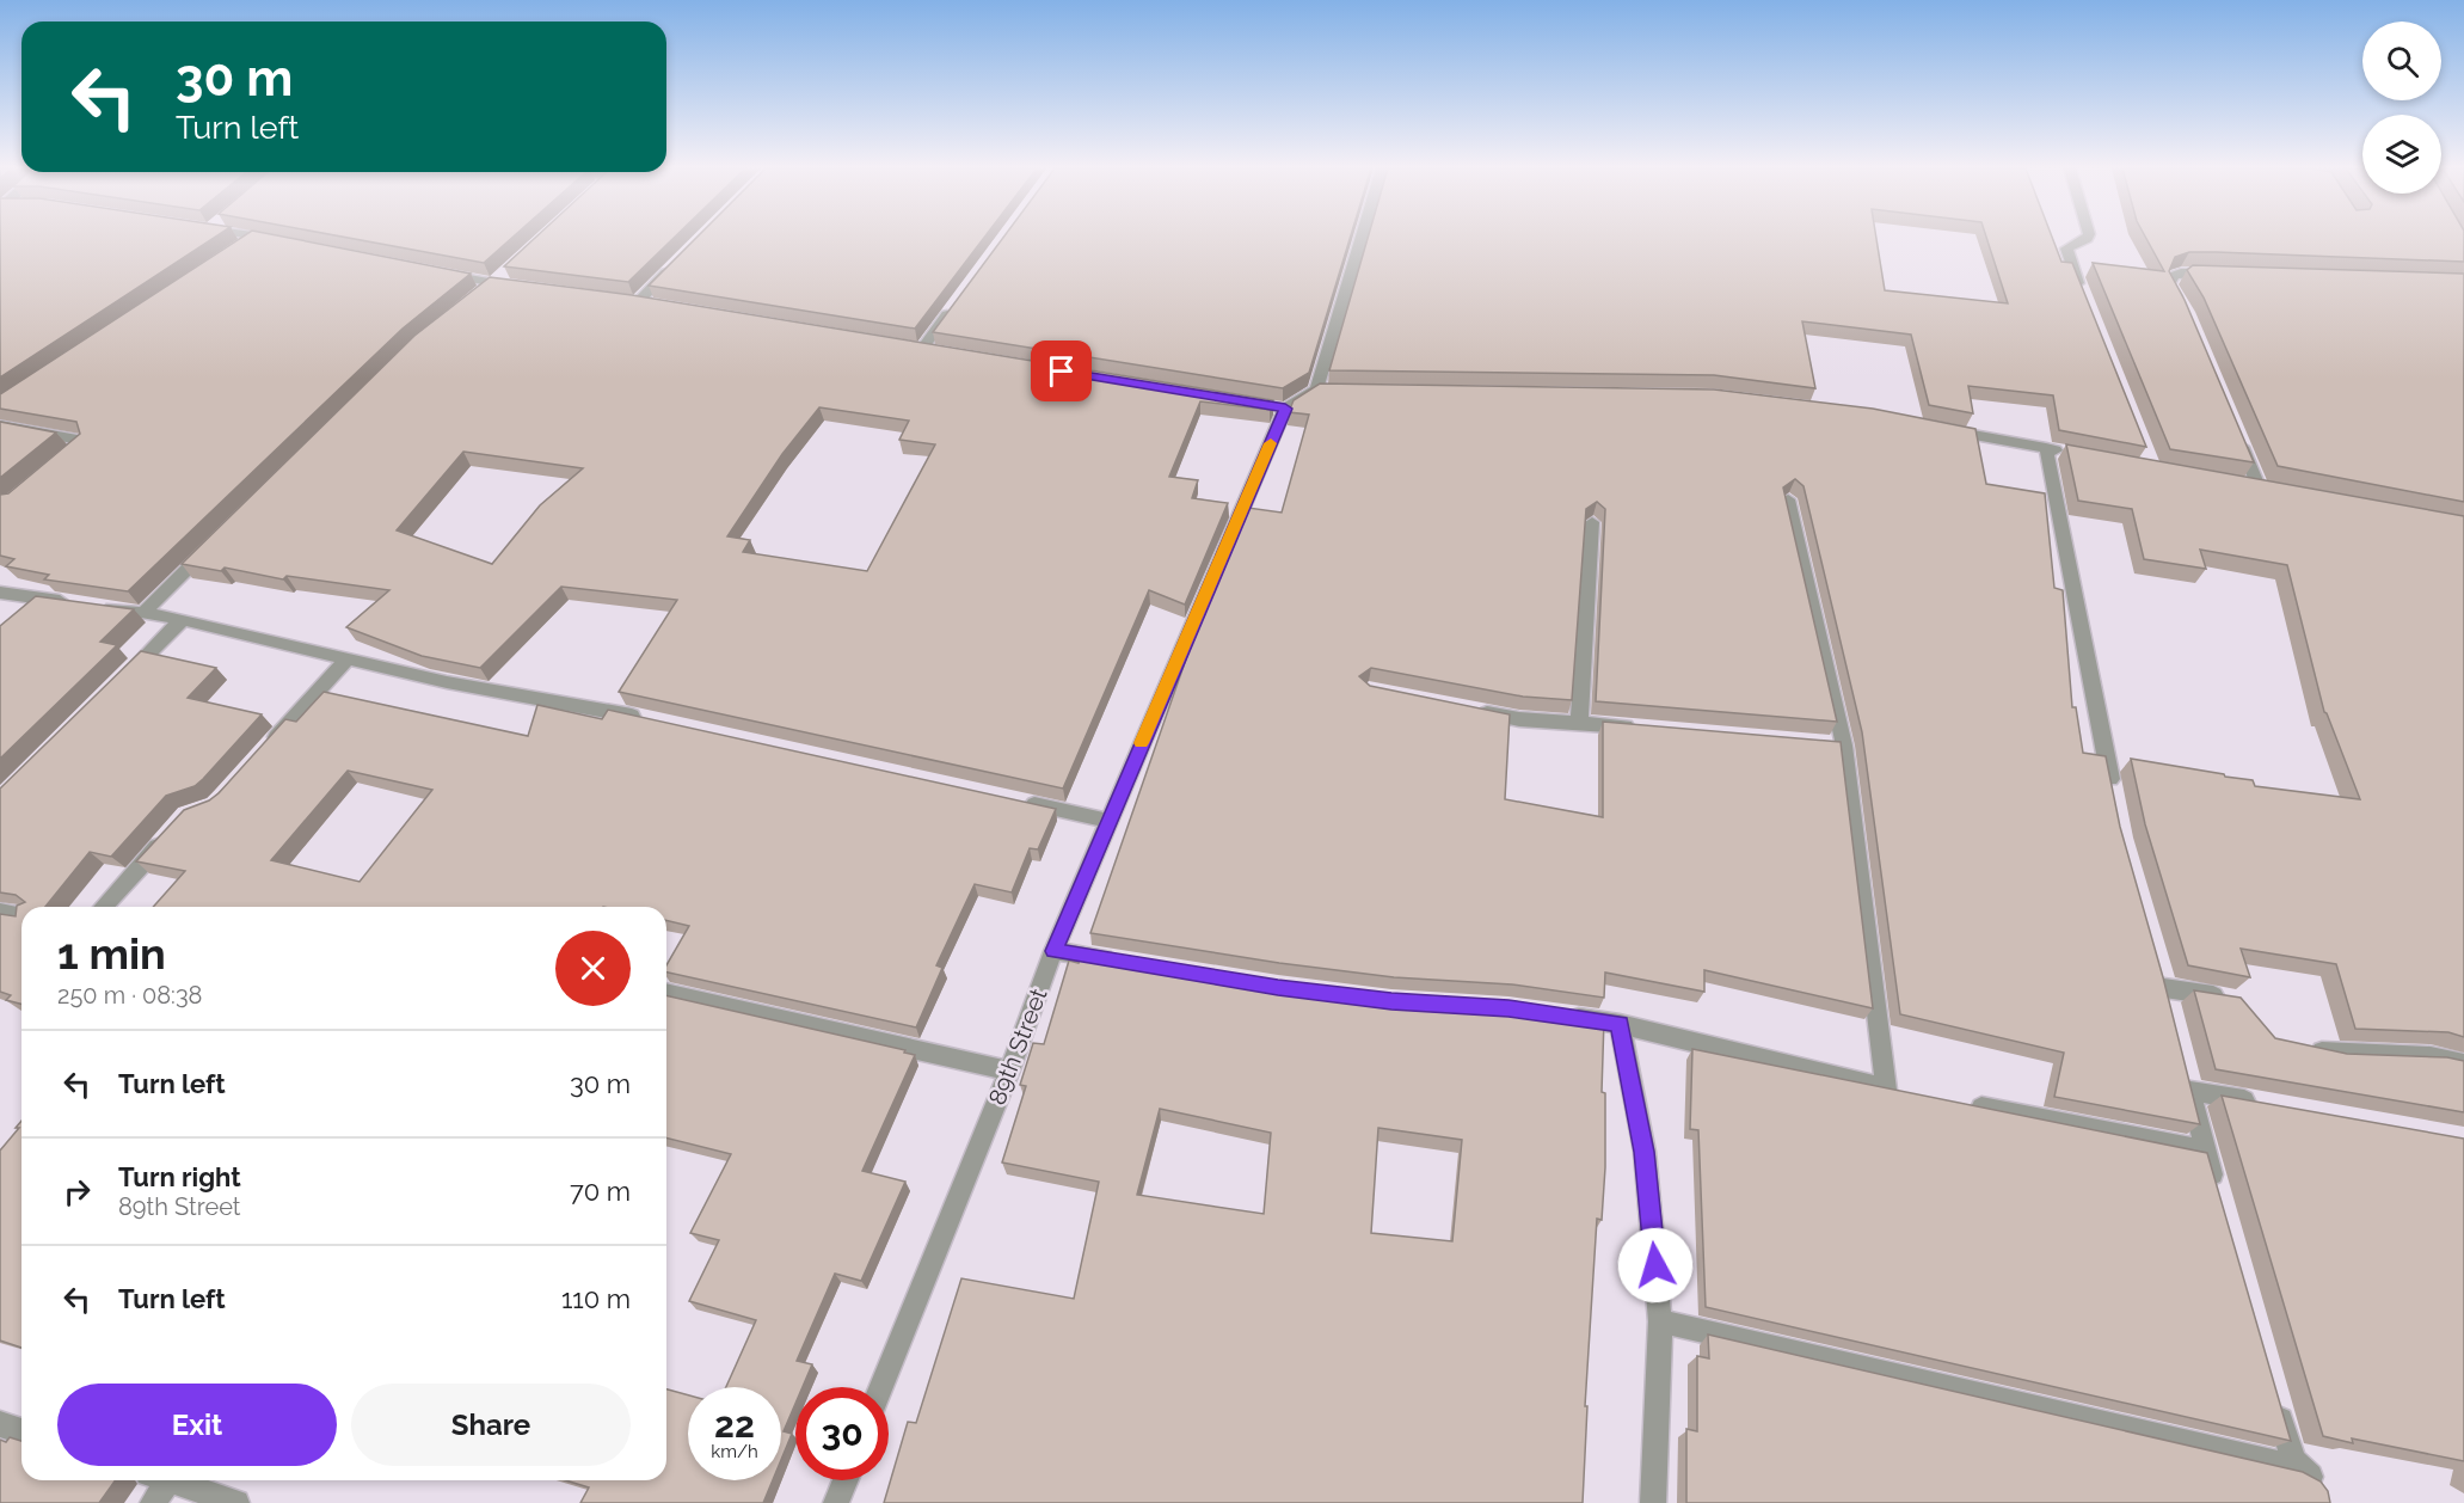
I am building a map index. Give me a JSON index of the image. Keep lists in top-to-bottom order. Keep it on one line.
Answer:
{"streets":{"street":["89th Street"]},"page":{"turn":["30 m","Turn left"],"heading":["1 min","250 m · 08:38"],"list":[{"name":"Turn left","value":"30 m"},{"name":"Turn right","note":"89th Street","value":"70 m"},{"name":"Turn left","value":"110 m"}],"buttons":["Exit","Share"],"speed":"22 km/h","limit":"30"}}
